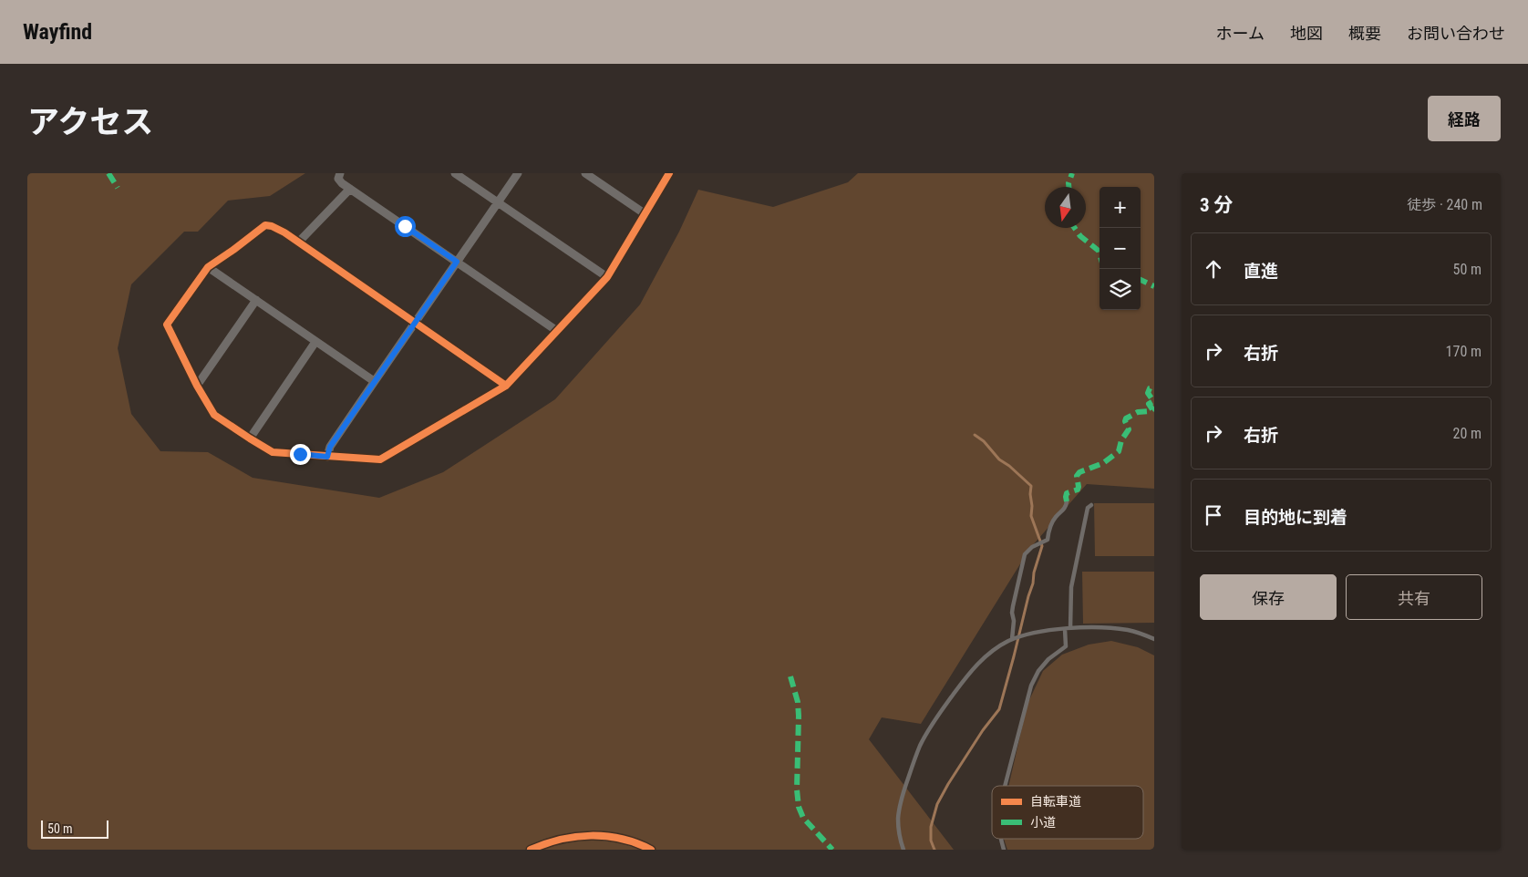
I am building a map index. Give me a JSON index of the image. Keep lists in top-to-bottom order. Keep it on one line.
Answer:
{"legend":["自転車道","小道"],"scale_bar":"50 m","north":"bottom","page":{"header":"Wayfind","nav":["ホーム","地図","概要","お問い合わせ"],"title":"アクセス","buttons":["経路",["保存","共有"]],"heading":["3 分","徒歩 · 240 m"],"map_buttons":["+","−"],"list":[["直進","50 m"],["右折","170 m"],["右折","20 m"],"目的地に到着"],"scale":"50 m"}}
